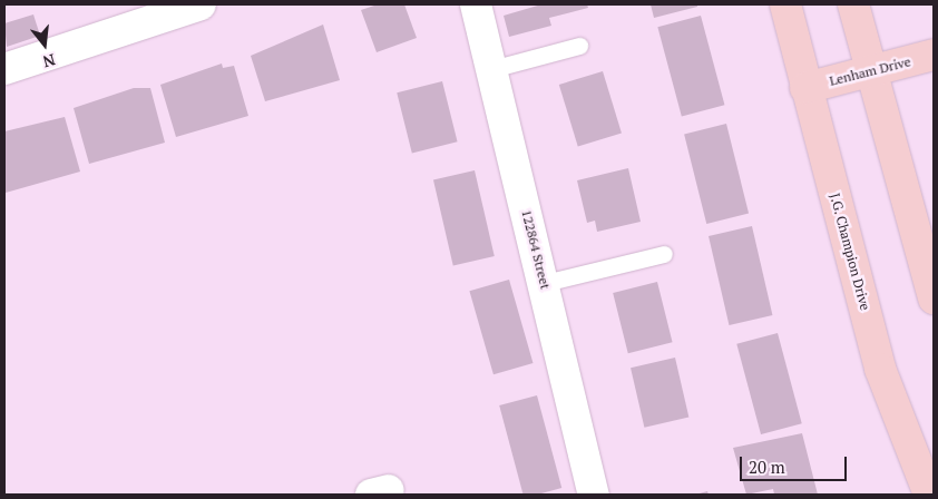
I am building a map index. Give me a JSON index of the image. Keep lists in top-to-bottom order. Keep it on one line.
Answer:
{"streets":{"main road":["Lenham Drive","J.G. Champion Drive"],"street":["122864 Street"]},"crossings":[["Lenham Drive","J.G. Champion Drive"]],"scale_bar":"20 m","north":"bottom"}
